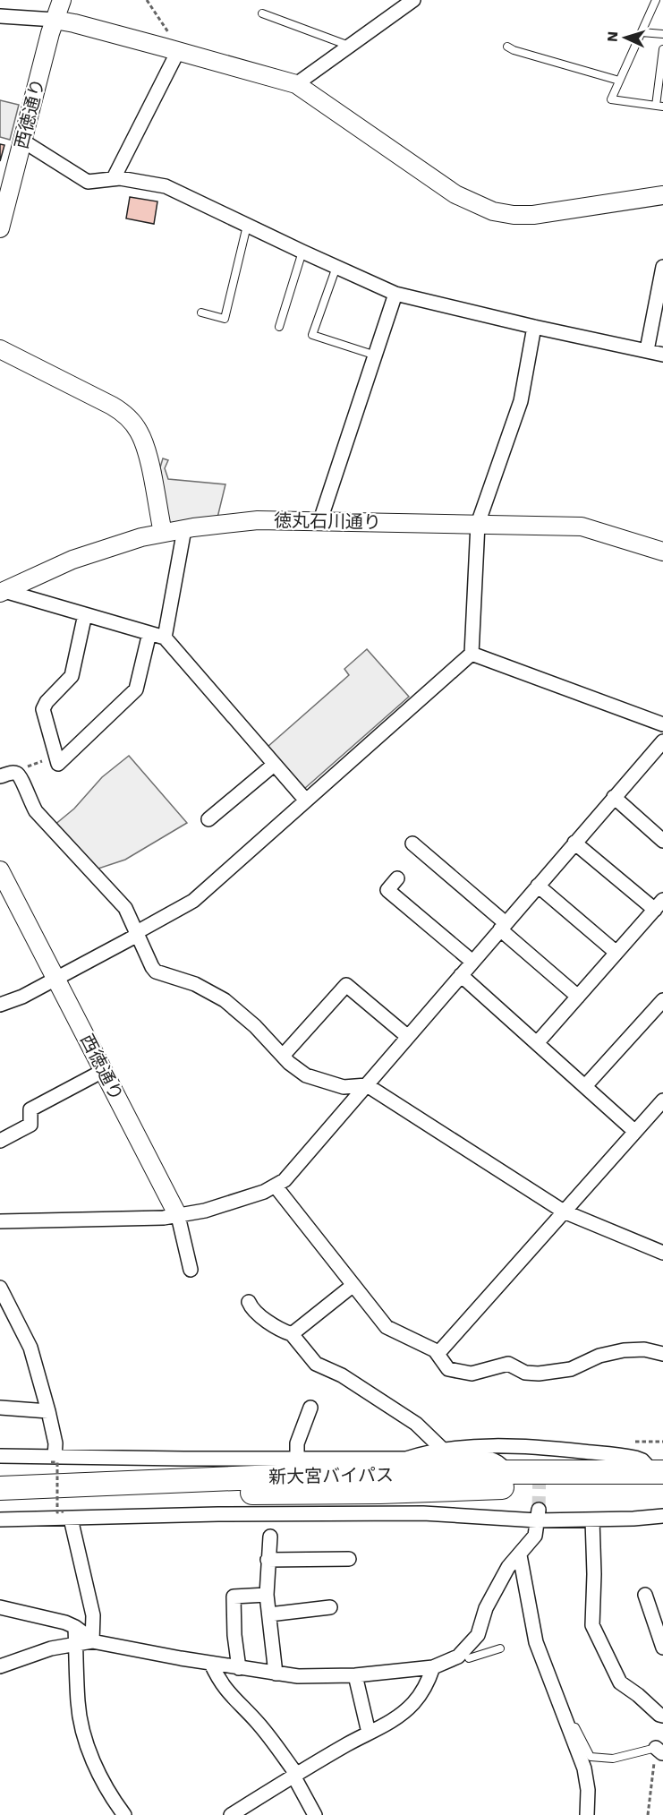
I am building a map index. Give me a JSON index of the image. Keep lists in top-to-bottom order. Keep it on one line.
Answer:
{"streets":{"highway":["新大宮バイパス"],"street":["西徳通り","徳丸石川通り"]},"north":"left"}
